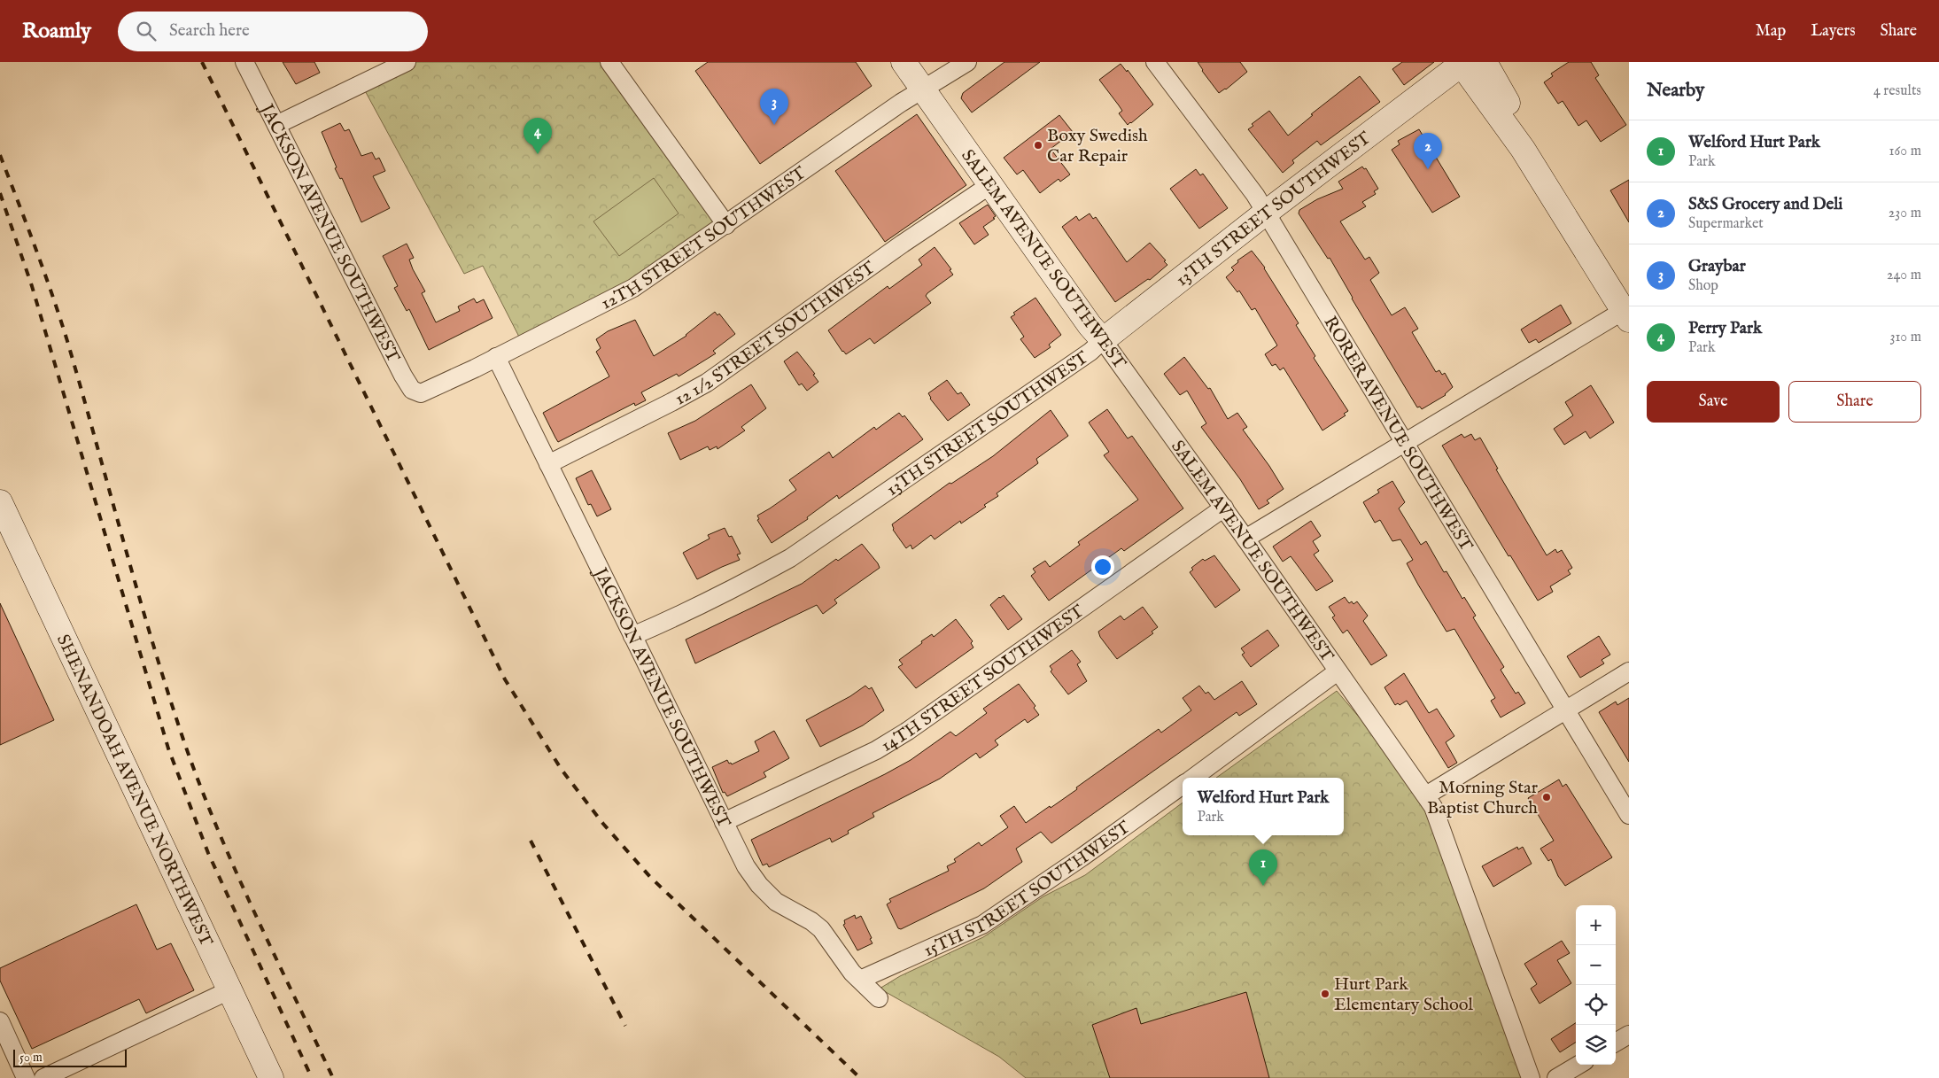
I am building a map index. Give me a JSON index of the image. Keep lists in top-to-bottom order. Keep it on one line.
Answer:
{"streets":{"street":["13TH STREET SOUTHWEST","JACKSON AVENUE SOUTHWEST","12TH STREET SOUTHWEST","SALEM AVENUE SOUTHWEST","12 1/2 STREET SOUTHWEST","RORER AVENUE SOUTHWEST","14TH STREET SOUTHWEST","SHENANDOAH AVENUE NORTHWEST","15TH STREET SOUTHWEST"]},"crossings":[["13TH STREET SOUTHWEST","JACKSON AVENUE SOUTHWEST"],["13TH STREET SOUTHWEST","SALEM AVENUE SOUTHWEST"],["13TH STREET SOUTHWEST","RORER AVENUE SOUTHWEST"],["JACKSON AVENUE SOUTHWEST","12TH STREET SOUTHWEST"],["JACKSON AVENUE SOUTHWEST","12 1/2 STREET SOUTHWEST"],["JACKSON AVENUE SOUTHWEST","14TH STREET SOUTHWEST"],["JACKSON AVENUE SOUTHWEST","15TH STREET SOUTHWEST"],["12TH STREET SOUTHWEST","SALEM AVENUE SOUTHWEST"],["SALEM AVENUE SOUTHWEST","12 1/2 STREET SOUTHWEST"],["SALEM AVENUE SOUTHWEST","14TH STREET SOUTHWEST"]],"places":["Boxy Swedish Car Repair","Morning Star Baptist Church","Hurt Park Elementary School"],"scale_bar":"50 m","page":{"header":"Roamly","search":"Search here","nav":["Map","Layers","Share"],"heading":["Nearby","4 results"],"pins":["3","4","2","1"],"list":[{"mark":"1","name":"Welford Hurt Park","note":"Park","value":"160 m"},{"mark":"2","name":"S&S Grocery and Deli","note":"Supermarket","value":"230 m"},{"mark":"3","name":"Graybar","note":"Shop","value":"240 m"},{"mark":"4","name":"Perry Park","note":"Park","value":"310 m"}],"buttons":["Save","Share"],"popup":["Welford Hurt Park","Park"],"map_buttons":["+","−"],"scale":"50 m"}}
